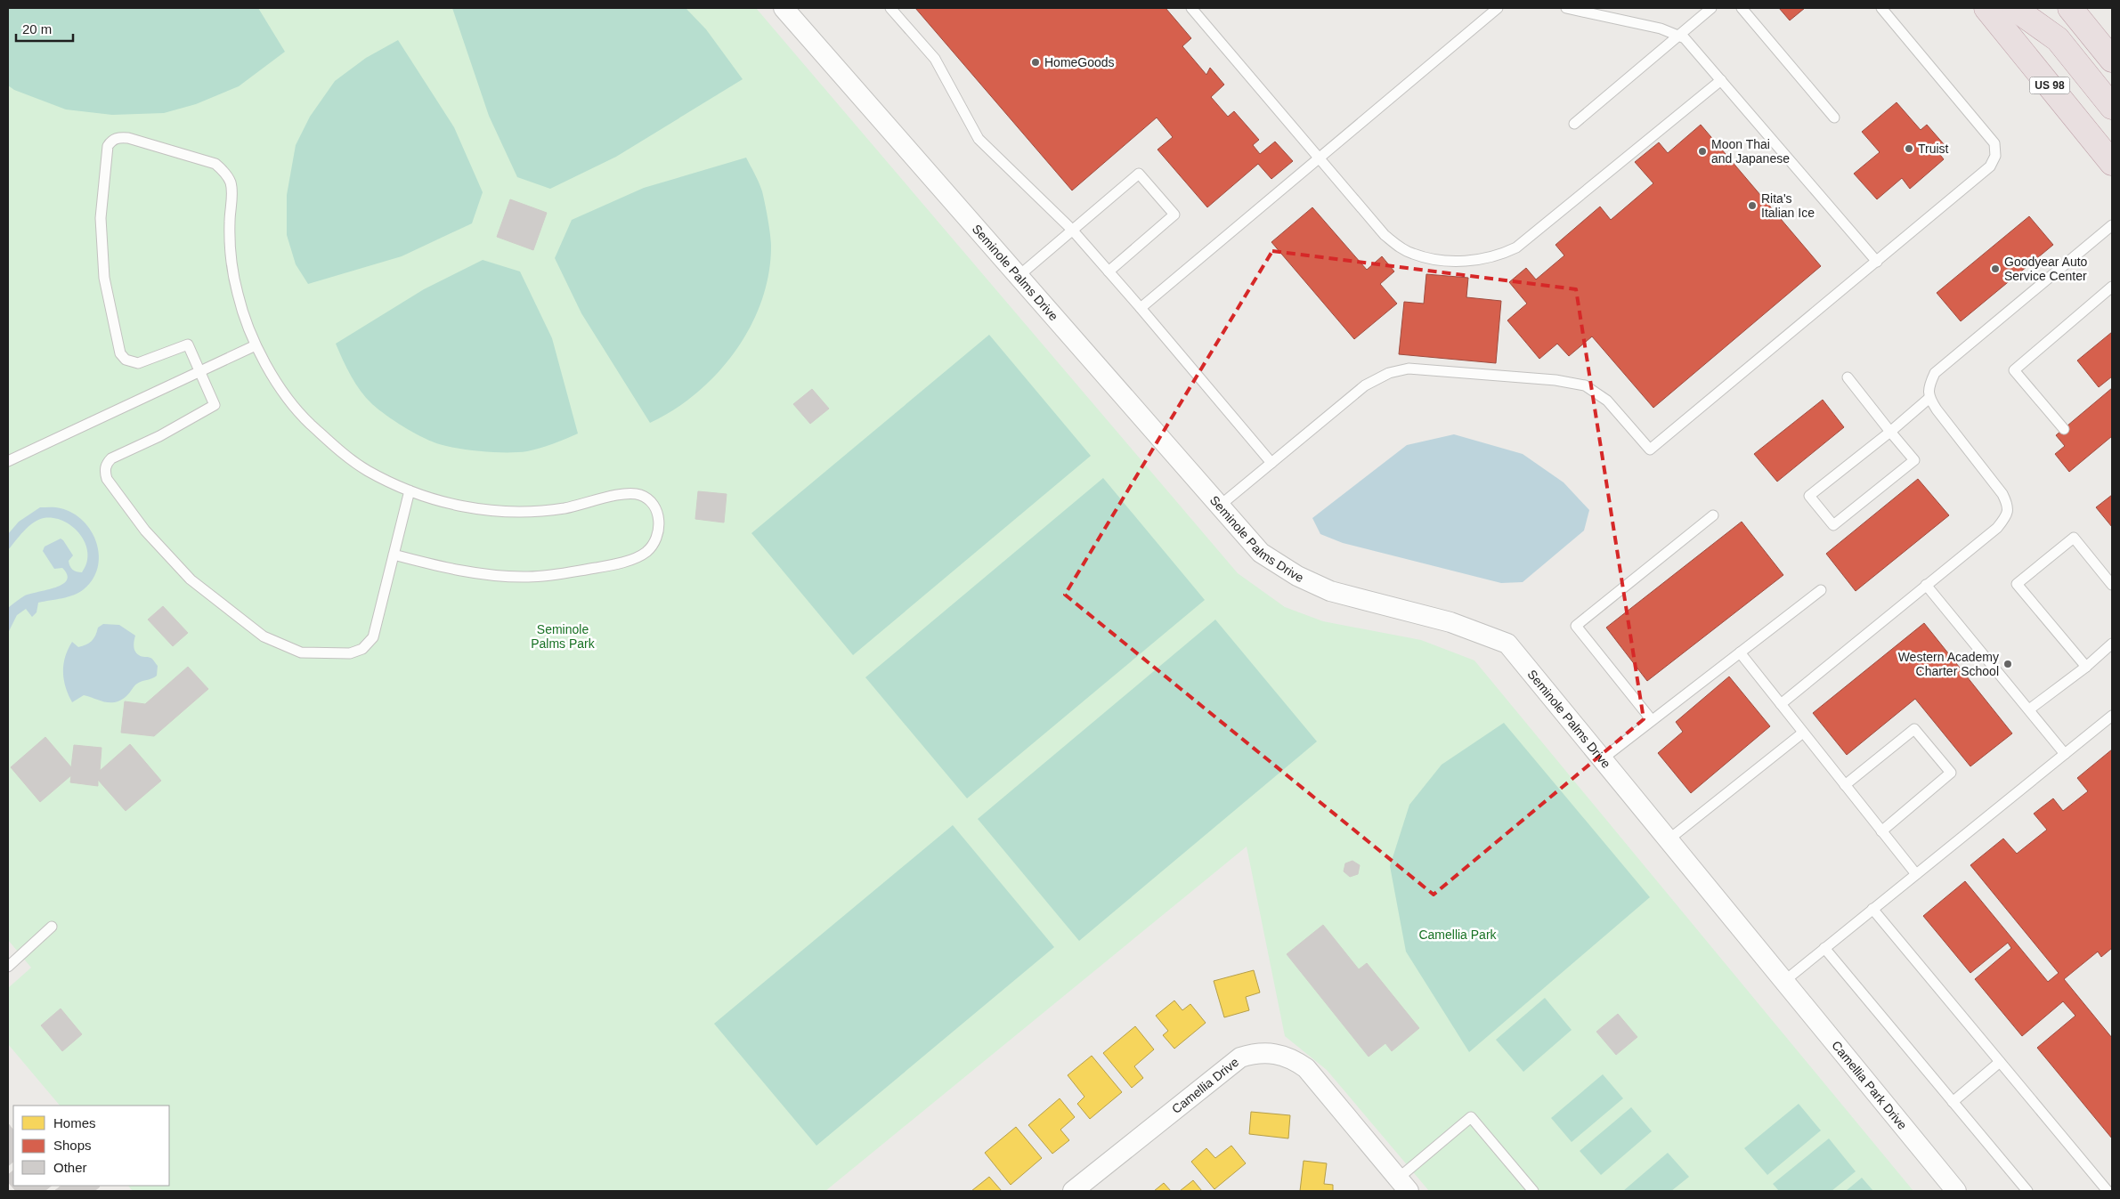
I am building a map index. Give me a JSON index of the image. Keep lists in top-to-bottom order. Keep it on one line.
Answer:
{"streets":{"highway":["US 98"],"street":["Seminole Palms Drive","Camellia Drive","Camellia Park Drive"]},"crossings":[["Seminole Palms Drive","Camellia Park Drive"]],"parks":["Seminole Palms Park","Camellia Park"],"places":["HomeGoods","Truist","Moon Thai and Japanese","Rita's Italian Ice","Goodyear Auto Service Center","Western Academy Charter School"],"legend":["Homes","Shops","Other"],"scale_bar":"20 m"}
